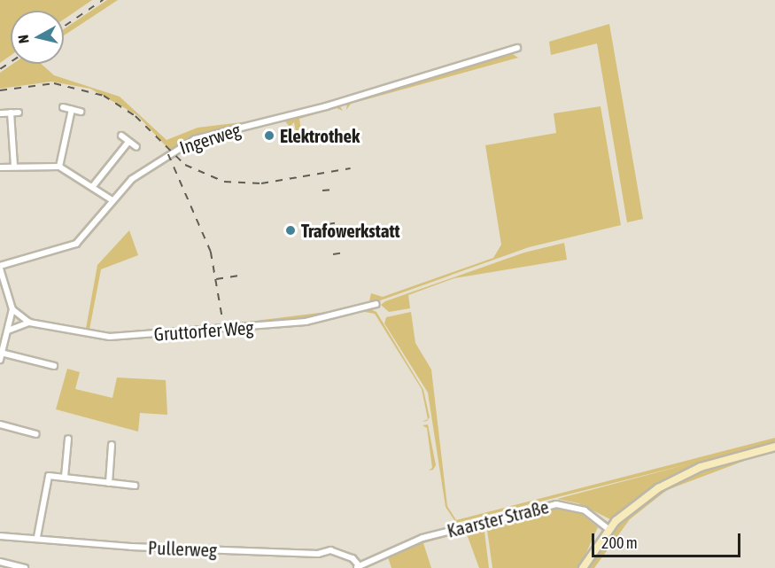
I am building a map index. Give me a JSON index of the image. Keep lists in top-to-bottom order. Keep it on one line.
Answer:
{"streets":{"street":["Ingerweg","Gruttorfer Weg","Kaarster Straße","Pullerweg"]},"crossings":[["Kaarster Straße","Pullerweg"]],"places":["Elektrothek","Trafowerkstatt"],"scale_bar":"200 m","north":"left"}
